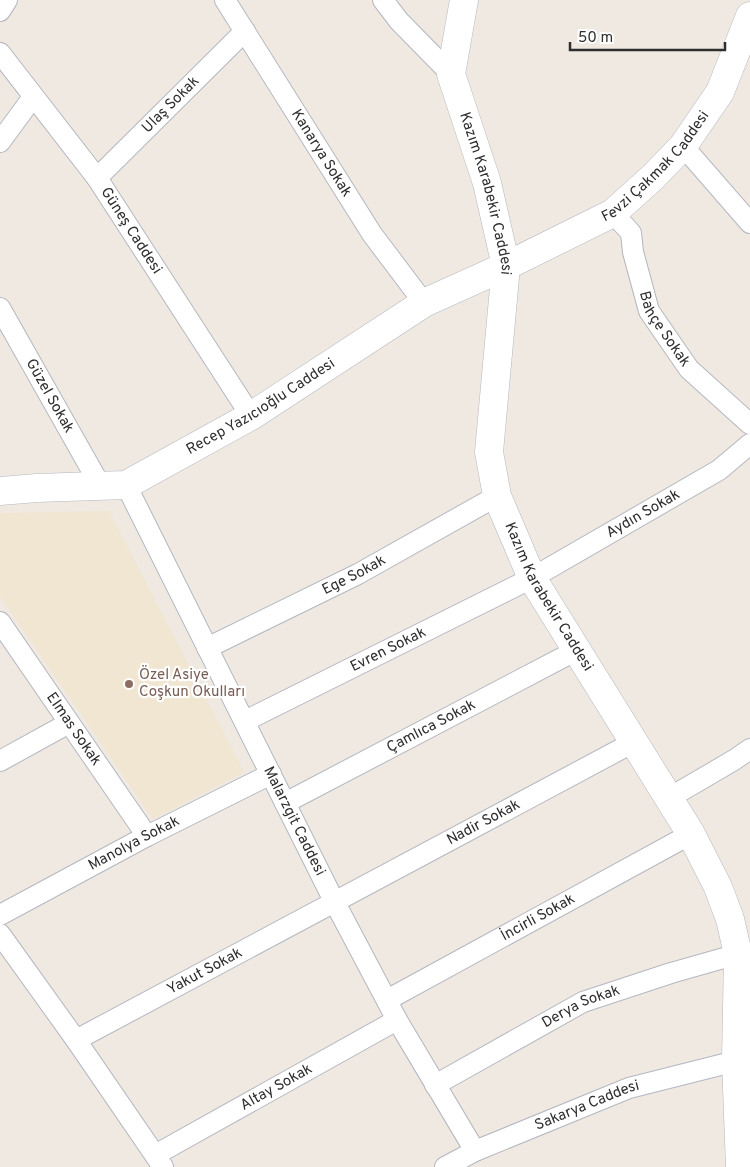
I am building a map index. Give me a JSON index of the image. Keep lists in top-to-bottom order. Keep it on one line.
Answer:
{"streets":{"main road":["Fevzi Çakmak Caddesi","Kazım Karabekir Caddesi","Recep Yazıcıoğlu Caddesi"],"street":["Ulaş Sokak","Kanarya Sokak","Güneş Caddesi","Bahçe Sokak","Güzel Sokak","Aydın Sokak","Ege Sokak","Evren Sokak","Çamlıca Sokak","Elmas Sokak","Malarzgit Caddesi","Nadir Sokak","Manolya Sokak","İncirli Sokak","Yakut Sokak","Derya Sokak","Altay Sokak","Sakarya Caddesi"]},"crossings":[["Ulaş Sokak","Kanarya Sokak"],["Ulaş Sokak","Güneş Caddesi"],["Kanarya Sokak","Recep Yazıcıoğlu Caddesi"],["Fevzi Çakmak Caddesi","Kazım Karabekir Caddesi"],["Fevzi Çakmak Caddesi","Bahçe Sokak"],["Fevzi Çakmak Caddesi","Recep Yazıcıoğlu Caddesi"],["Kazım Karabekir Caddesi","Recep Yazıcıoğlu Caddesi"],["Kazım Karabekir Caddesi","Aydın Sokak"],["Kazım Karabekir Caddesi","Ege Sokak"],["Kazım Karabekir Caddesi","Evren Sokak"],["Kazım Karabekir Caddesi","Çamlıca Sokak"],["Kazım Karabekir Caddesi","Nadir Sokak"],["Kazım Karabekir Caddesi","İncirli Sokak"],["Kazım Karabekir Caddesi","Derya Sokak"],["Kazım Karabekir Caddesi","Sakarya Caddesi"],["Güneş Caddesi","Recep Yazıcıoğlu Caddesi"],["Güzel Sokak","Recep Yazıcıoğlu Caddesi"],["Güzel Sokak","Malarzgit Caddesi"],["Recep Yazıcıoğlu Caddesi","Malarzgit Caddesi"],["Aydın Sokak","Evren Sokak"],["Ege Sokak","Malarzgit Caddesi"],["Evren Sokak","Malarzgit Caddesi"],["Çamlıca Sokak","Malarzgit Caddesi"],["Elmas Sokak","Manolya Sokak"],["Malarzgit Caddesi","Nadir Sokak"],["Malarzgit Caddesi","Manolya Sokak"],["Malarzgit Caddesi","İncirli Sokak"],["Malarzgit Caddesi","Yakut Sokak"],["Malarzgit Caddesi","Derya Sokak"],["Malarzgit Caddesi","Altay Sokak"],["Malarzgit Caddesi","Sakarya Caddesi"],["Nadir Sokak","Yakut Sokak"]],"places":["Özel Asiye Coşkun Okulları"],"scale_bar":"50 m"}
